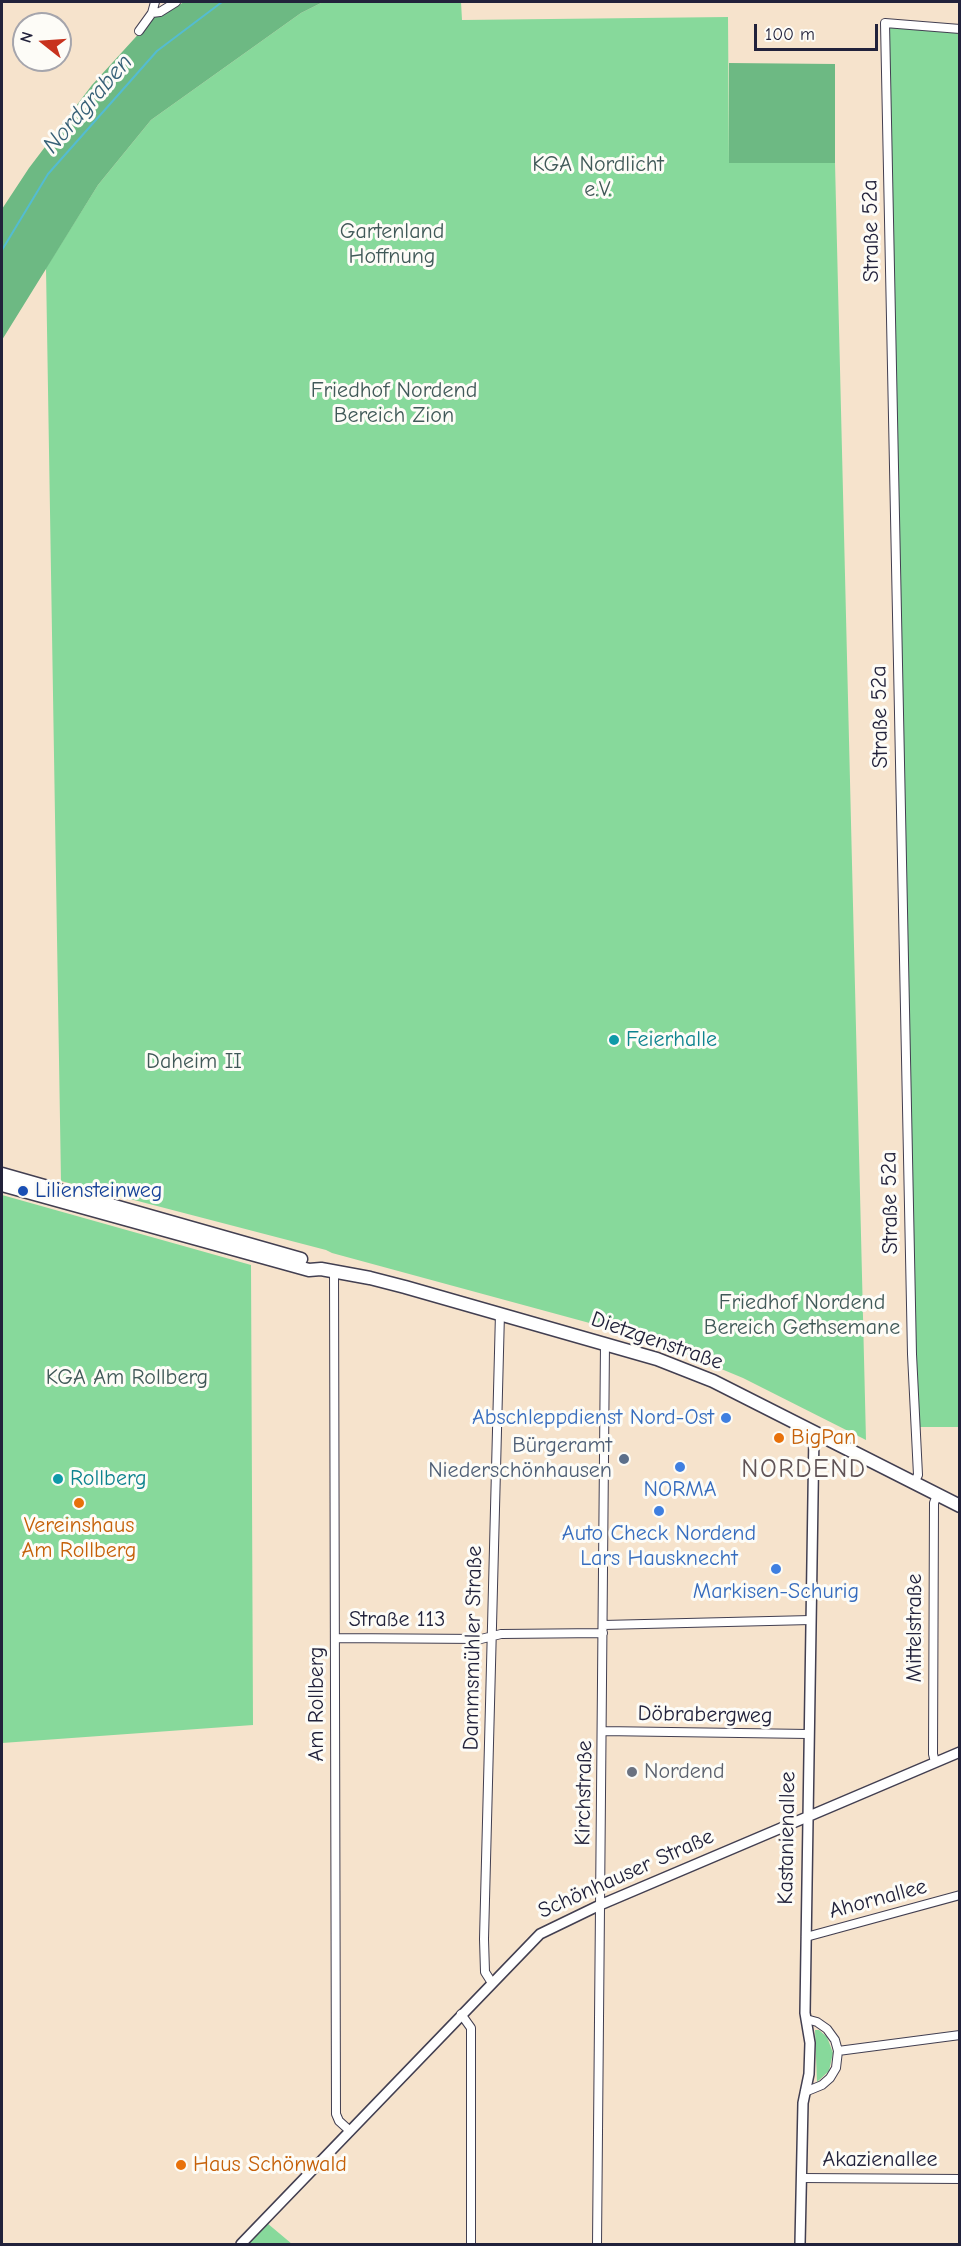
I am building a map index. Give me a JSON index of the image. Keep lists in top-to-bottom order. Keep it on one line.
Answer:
{"streets":{"main road":["Dietzgenstraße"],"street":["Straße 52a","Straße 113","Mittelstraße","Dammsmühler Straße","Am Rollberg","Döbrabergweg","Kirchstraße","Kastanienallee","Schönhauser Straße","Ahornallee","Akazienallee"]},"crossings":[["Straße 52a","Dietzgenstraße"],["Dietzgenstraße","Mittelstraße"],["Dietzgenstraße","Dammsmühler Straße"],["Dietzgenstraße","Am Rollberg"],["Dietzgenstraße","Kirchstraße"],["Dietzgenstraße","Kastanienallee"],["Straße 113","Dammsmühler Straße"],["Straße 113","Am Rollberg"],["Straße 113","Kirchstraße"],["Straße 113","Kastanienallee"],["Mittelstraße","Schönhauser Straße"],["Dammsmühler Straße","Schönhauser Straße"],["Am Rollberg","Schönhauser Straße"],["Döbrabergweg","Kirchstraße"],["Döbrabergweg","Kastanienallee"],["Kirchstraße","Schönhauser Straße"],["Kastanienallee","Schönhauser Straße"],["Kastanienallee","Ahornallee"],["Kastanienallee","Akazienallee"]],"districts":["NORDEND"],"water":["Nordgraben"],"parks":["KGA Nordlicht e.V.","Gartenland Hoffnung","Friedhof Nordend Bereich Zion","Daheim II","Friedhof Nordend Bereich Gethsemane","KGA Am Rollberg"],"places":["Feierhalle","Liliensteinweg","Abschleppdienst Nord-Ost","BigPan","Bürgeramt Niederschönhausen","NORMA","Rollberg","Vereinshaus Am Rollberg","Auto Check Nordend Lars Hausknecht","Markisen-Schurig","Nordend","Haus Schönwald"],"scale_bar":"100 m","north":"left"}
